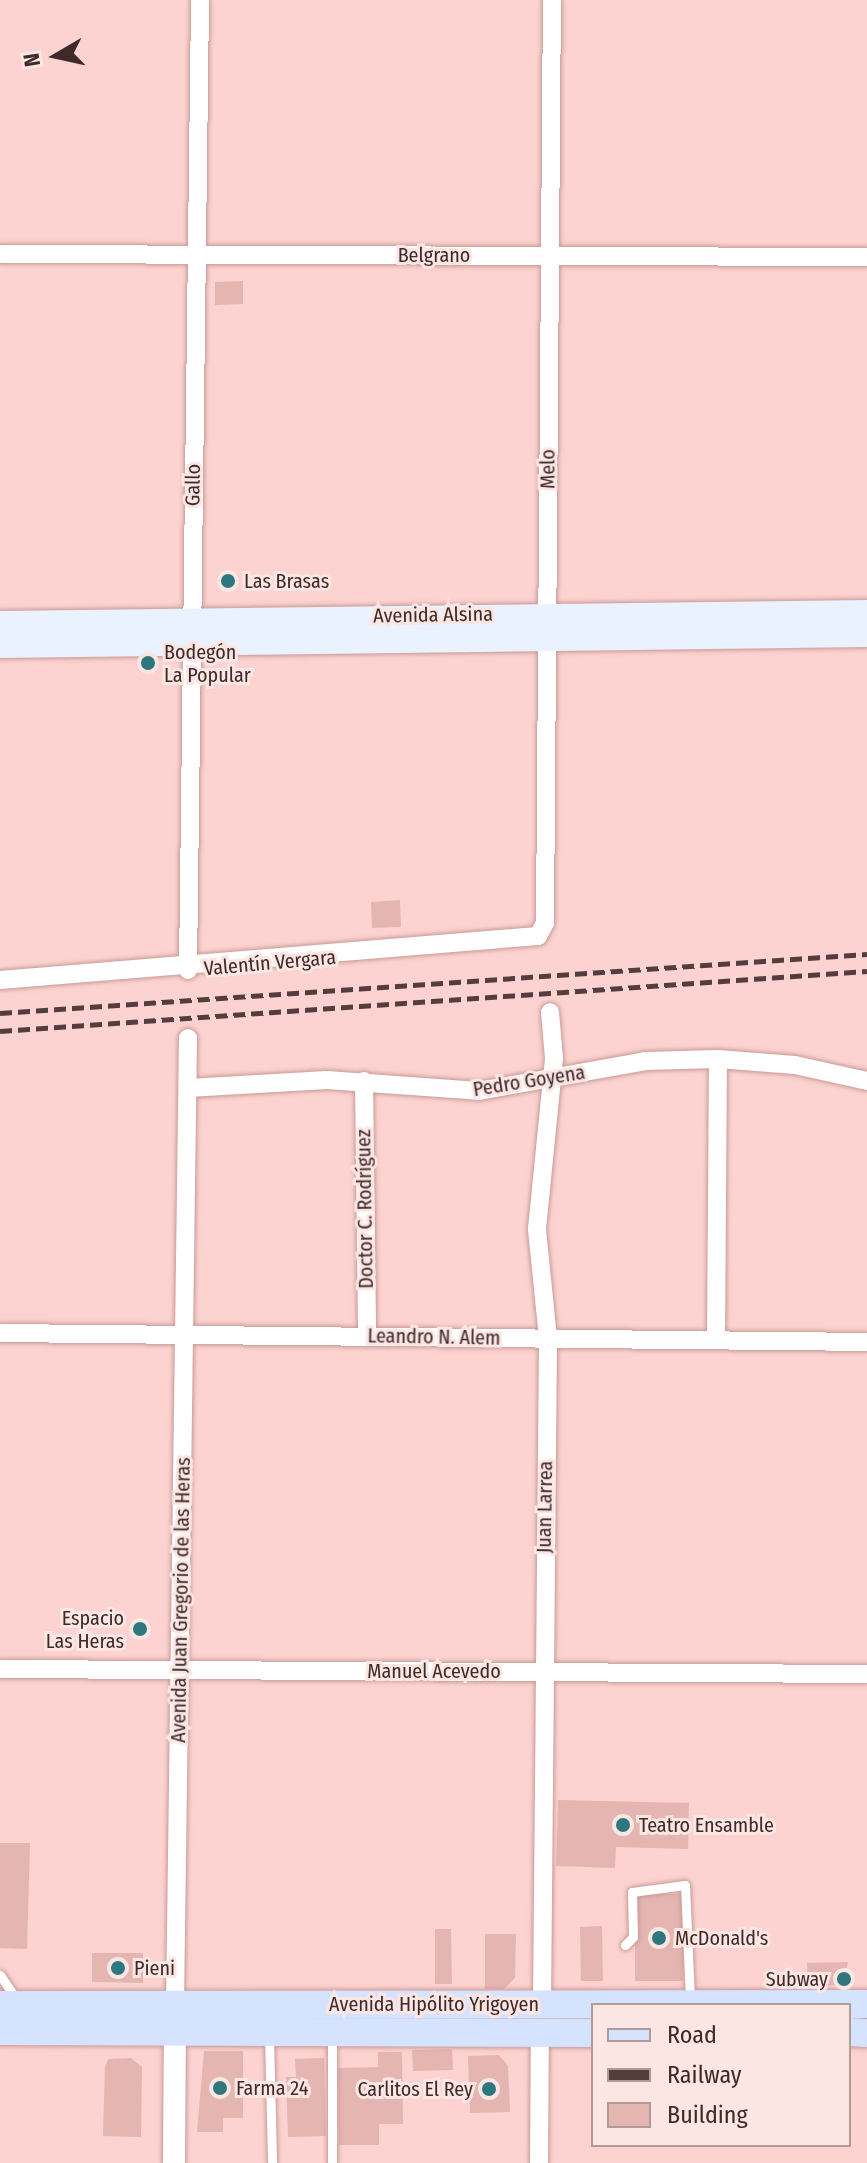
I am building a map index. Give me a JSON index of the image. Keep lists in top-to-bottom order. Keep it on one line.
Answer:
{"streets":{"main road":["Avenida Alsina","Avenida Hipólito Yrigoyen"],"street":["Belgrano","Melo","Gallo","Valentín Vergara","Pedro Goyena","Doctor C. Rodríguez","Leandro N. Alem","Juan Larrea","Avenida Juan Gregorio de las Heras","Manuel Acevedo"]},"crossings":[["Belgrano","Melo"],["Belgrano","Gallo"],["Melo","Avenida Alsina"],["Melo","Valentín Vergara"],["Gallo","Avenida Alsina"],["Gallo","Valentín Vergara"],["Pedro Goyena","Doctor C. Rodríguez"],["Pedro Goyena","Juan Larrea"],["Pedro Goyena","Avenida Juan Gregorio de las Heras"],["Doctor C. Rodríguez","Leandro N. Alem"],["Leandro N. Alem","Juan Larrea"],["Leandro N. Alem","Avenida Juan Gregorio de las Heras"],["Juan Larrea","Manuel Acevedo"],["Juan Larrea","Avenida Hipólito Yrigoyen"],["Avenida Juan Gregorio de las Heras","Manuel Acevedo"],["Avenida Juan Gregorio de las Heras","Avenida Hipólito Yrigoyen"]],"places":["Las Brasas","Bodegón La Popular","Espacio Las Heras","Teatro Ensamble","McDonald's","Pieni","Subway","Farma 24","Carlitos El Rey"],"legend":["Road","Railway","Building"],"north":"left"}
